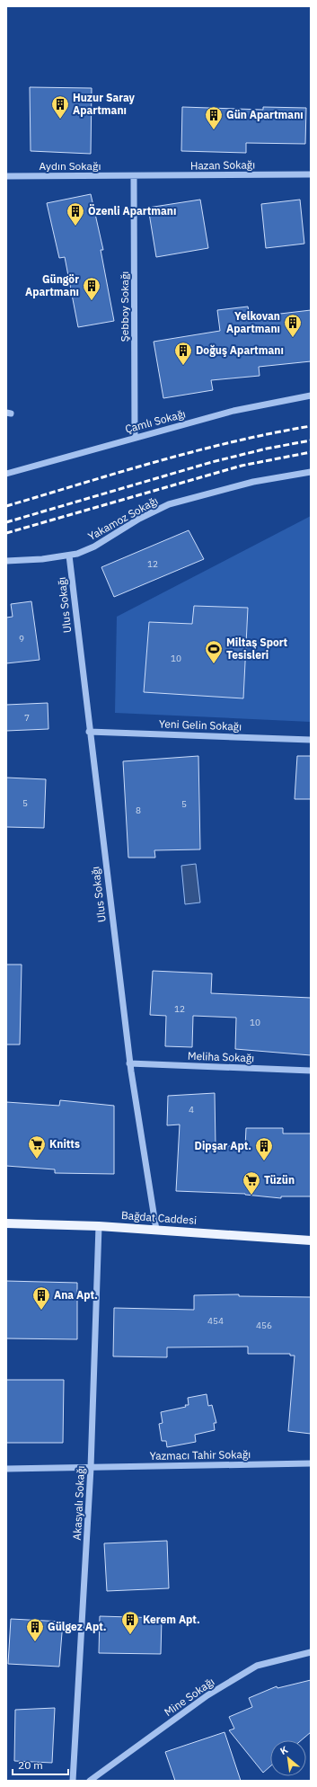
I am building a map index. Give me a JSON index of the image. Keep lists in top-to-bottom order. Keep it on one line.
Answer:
{"streets":{"main road":["Bağdat Caddesi"],"street":["Hazan Sokağı","Aydın Sokağı","Şebboy Sokağı","Çamlı Sokağı","Yakamoz Sokağı","Ulus Sokağı","Yeni Gelin Sokağı","Meliha Sokağı","Yazmacı Tahir Sokağı","Akasyalı Sokağı","Mine Sokağı"]},"crossings":[["Hazan Sokağı","Aydın Sokağı"],["Hazan Sokağı","Şebboy Sokağı"],["Aydın Sokağı","Şebboy Sokağı"],["Şebboy Sokağı","Çamlı Sokağı"],["Yakamoz Sokağı","Ulus Sokağı"],["Ulus Sokağı","Yeni Gelin Sokağı"],["Ulus Sokağı","Meliha Sokağı"],["Ulus Sokağı","Bağdat Caddesi"],["Bağdat Caddesi","Akasyalı Sokağı"],["Yazmacı Tahir Sokağı","Akasyalı Sokağı"]],"places":{"building":["Huzur Saray Apartmanı","Gün Apartmanı","Özenli Apartmanı","Güngör Apartmanı","Yelkovan Apartmanı","Doğuş Apartmanı","Dipşar Apt.","Ana Apt.","Kerem Apt.","Gülgez Apt."],"sports":["Miltaş Sport Tesisleri"],"supermarket":["Knitts","Tüzün"]},"house_numbers":["12","9","10","7","5","5","8","12","10","4","454","456"],"scale_bar":"20 m","north":"top left"}
